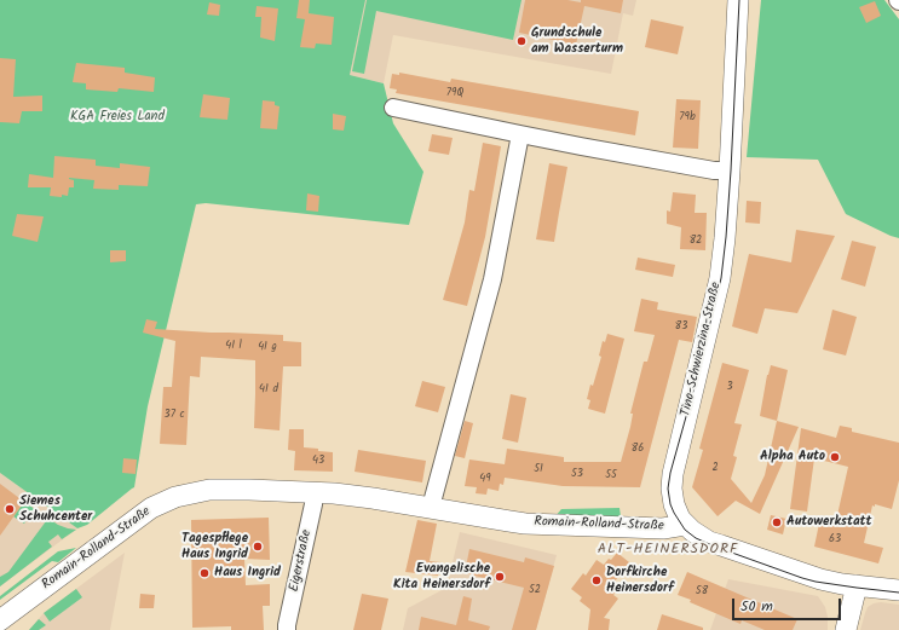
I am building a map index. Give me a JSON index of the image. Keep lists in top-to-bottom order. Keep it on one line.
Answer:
{"streets":{"main road":["Tino-Schwierzina-Straße","Romain-Rolland-Straße"],"street":["Eigerstraße"]},"crossings":[["Tino-Schwierzina-Straße","Romain-Rolland-Straße"],["Romain-Rolland-Straße","Eigerstraße"]],"districts":["ALT-HEINERSDORF"],"parks":["KGA Freies Land"],"places":["Grundschule am Wasserturm","Alpha Auto","Siemes Schuhcenter","Autowerkstatt","Tagespflege Haus Ingrid","Haus Ingrid","Evangelische Kita Heinersdorf","Dorfkirche Heinersdorf"],"house_numbers":["79Q","79b","82","83","41 l","41 g","3","41 d","37 c","86","43","2","51","53","55","49","63","52","58"],"scale_bar":"50 m"}
